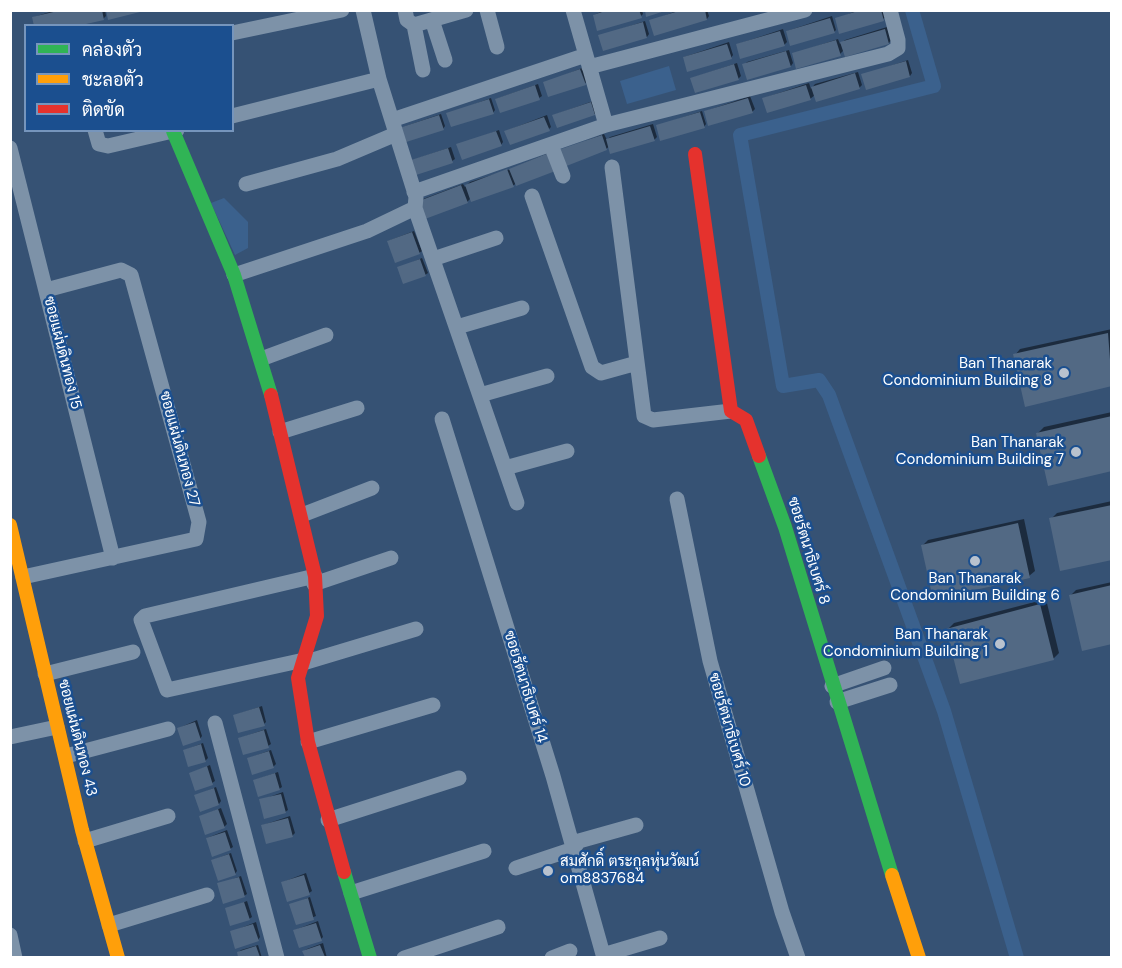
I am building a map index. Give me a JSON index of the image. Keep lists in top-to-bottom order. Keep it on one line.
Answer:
{"streets":{"street":["ซอยแผ่นดินทอง 15","ซอยแผ่นดินทอง 27","ซอยรัตนาธิเบศร์ 8","ซอยรัตนาธิเบศร์ 14","ซอยรัตนาธิเบศร์ 10","ซอยแผ่นดินทอง 43"]},"crossings":[["ซอยแผ่นดินทอง 15","ซอยแผ่นดินทอง 27"],["ซอยแผ่นดินทอง 27","ซอยแผ่นดินทอง 43"]],"places":["Ban Thanarak Condominium Building 8","Ban Thanarak Condominium Building 7","Ban Thanarak Condominium Building 6","Ban Thanarak Condominium Building 1","สมศักดิ์ ตระกูลหุ่นวัฒน์ om8837684"],"legend":["คล่องตัว","ชะลอตัว","ติดขัด"]}
